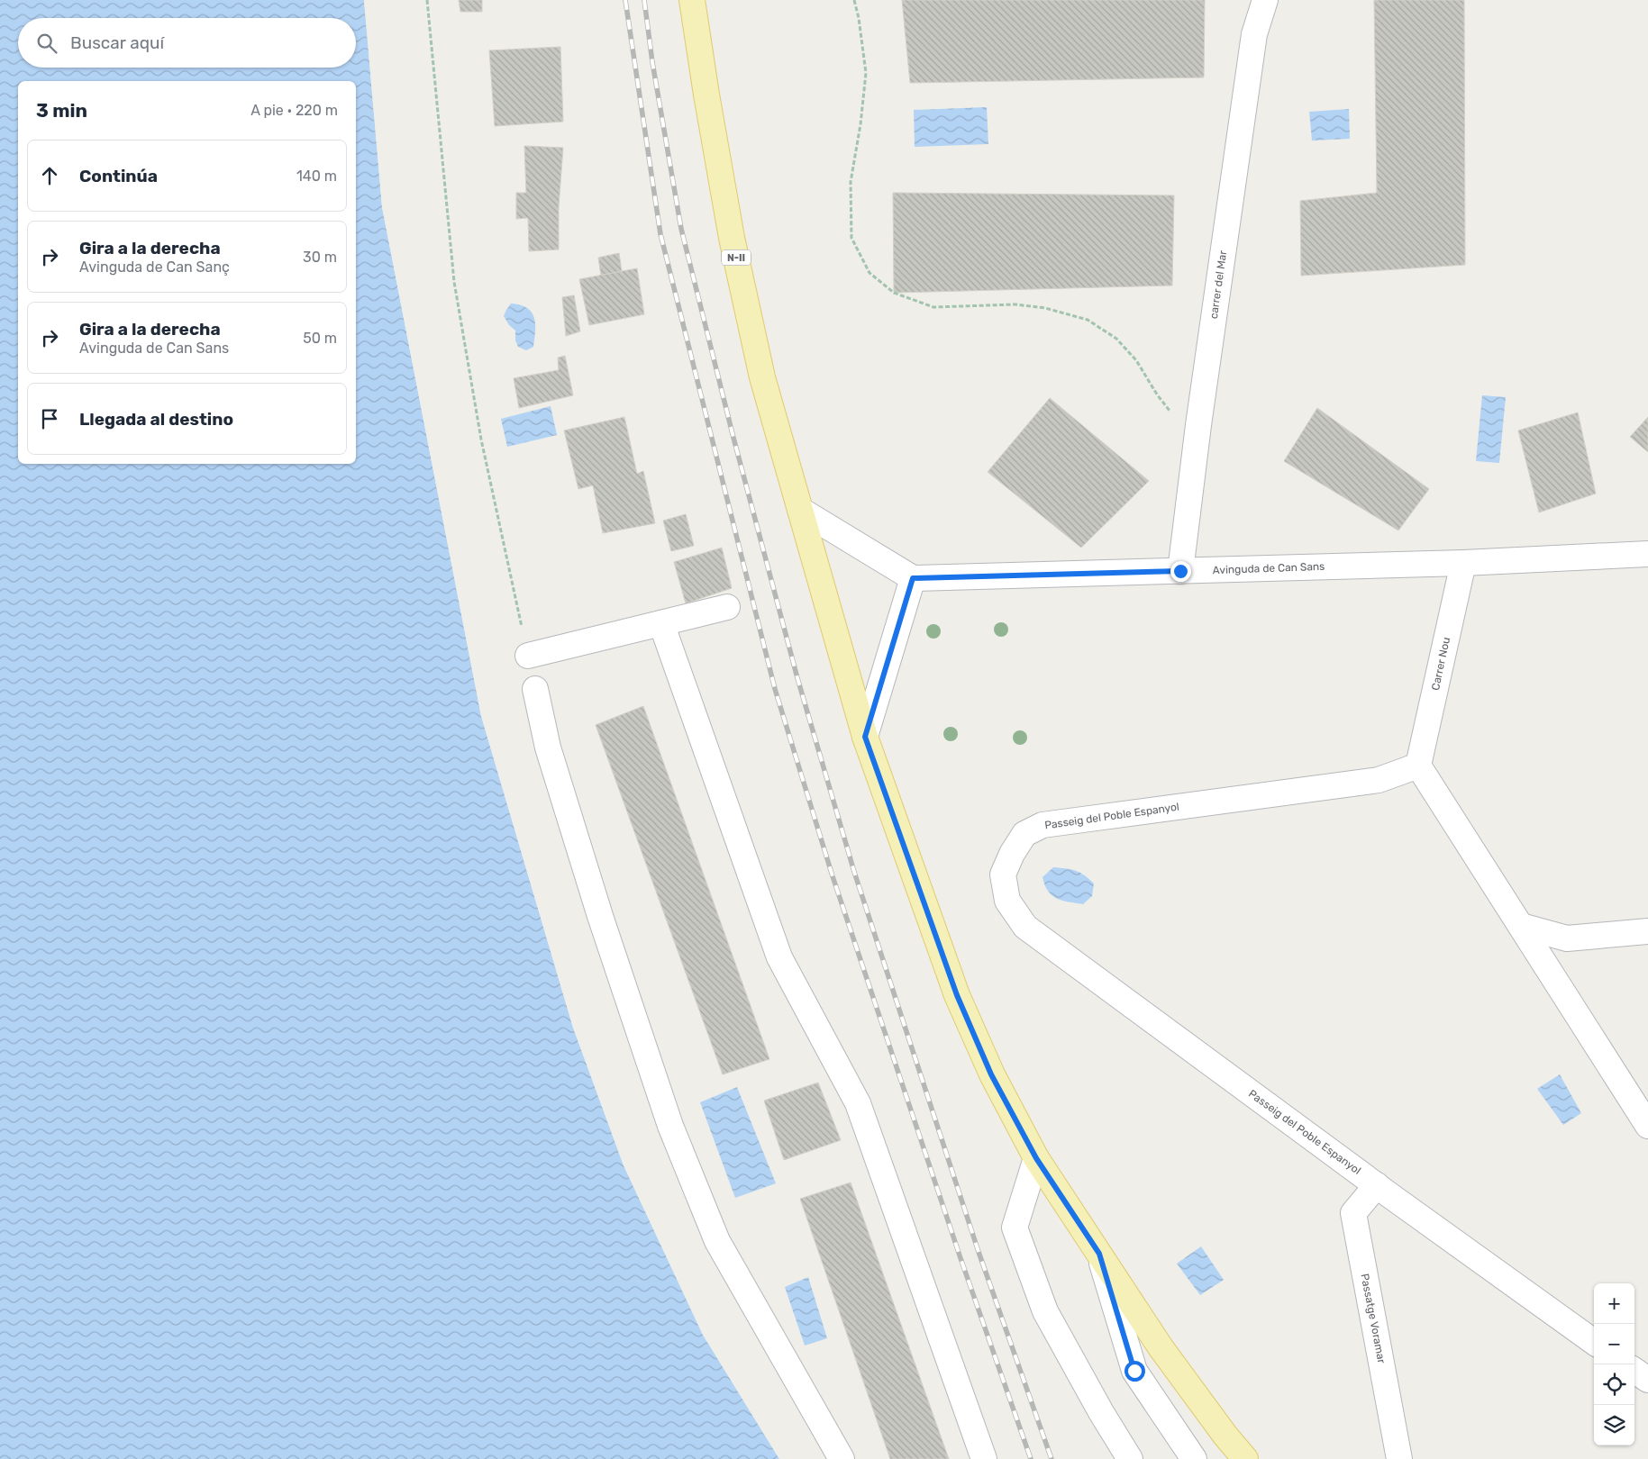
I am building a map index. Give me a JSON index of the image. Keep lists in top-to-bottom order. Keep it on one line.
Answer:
{"streets":{"main road":["N-II"],"street":["carrer del Mar","Avinguda de Can Sans","Carrer Nou","Passeig del Poble Espanyol","Passatge Voramar"]},"crossings":[["carrer del Mar","Avinguda de Can Sans"],["Avinguda de Can Sans","Carrer Nou"],["Carrer Nou","Passeig del Poble Espanyol"],["Passeig del Poble Espanyol","Passatge Voramar"]],"page":{"search":"Buscar aquí","heading":["3 min","A pie · 220 m"],"list":[["Continúa","140 m"],["Gira a la derecha","Avinguda de Can Sanç","30 m"],["Gira a la derecha","Avinguda de Can Sans","50 m"],"Llegada al destino"],"map_buttons":["+","−"]}}
